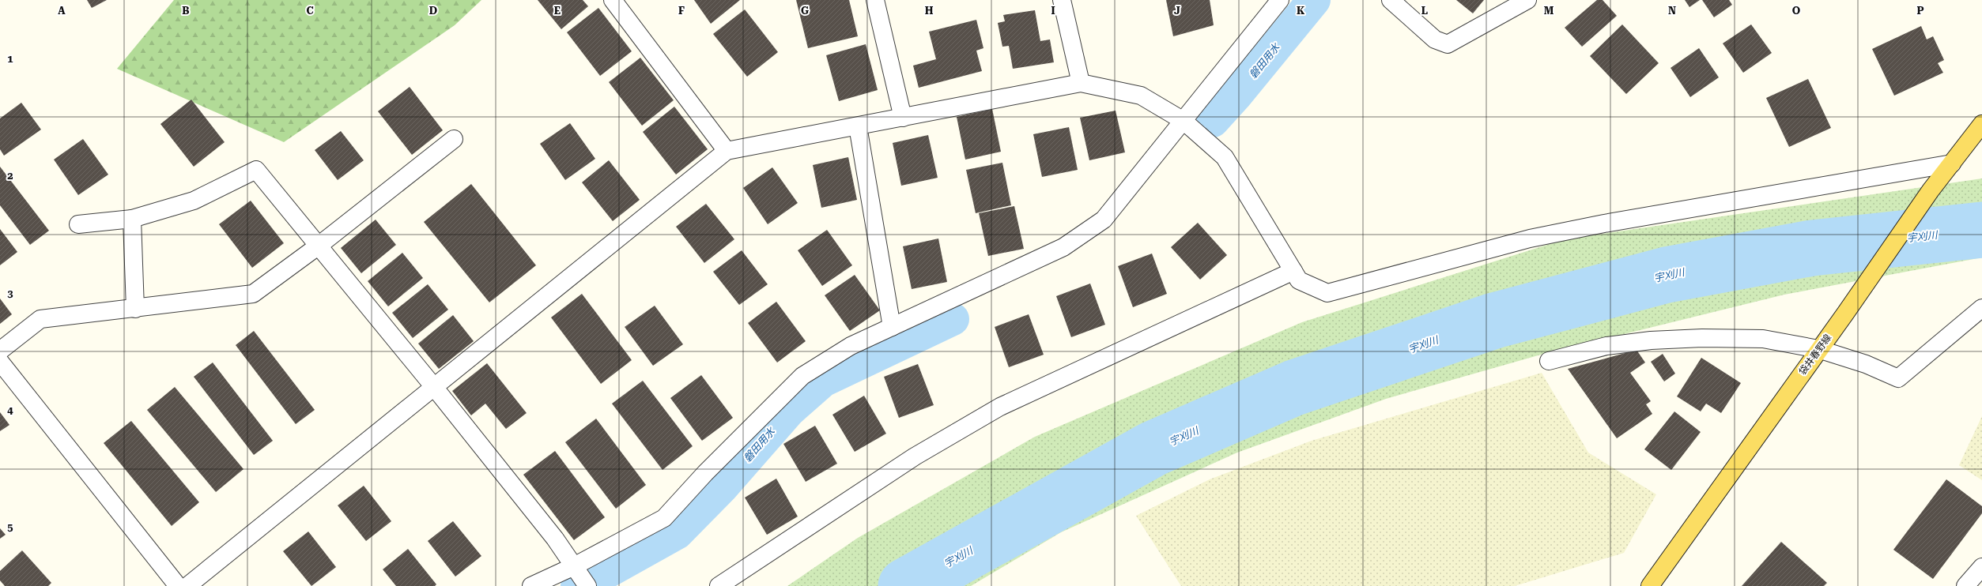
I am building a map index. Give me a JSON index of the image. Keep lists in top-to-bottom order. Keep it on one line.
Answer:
{"streets":{"main road":["袋井春野線"]},"water":["磐田用水","宇刈川"],"grid":{"columns":["A","B","C","D","E","F","G","H","I","J","K","L","M","N","O","P"],"rows":["1","2","3","4","5"]}}
